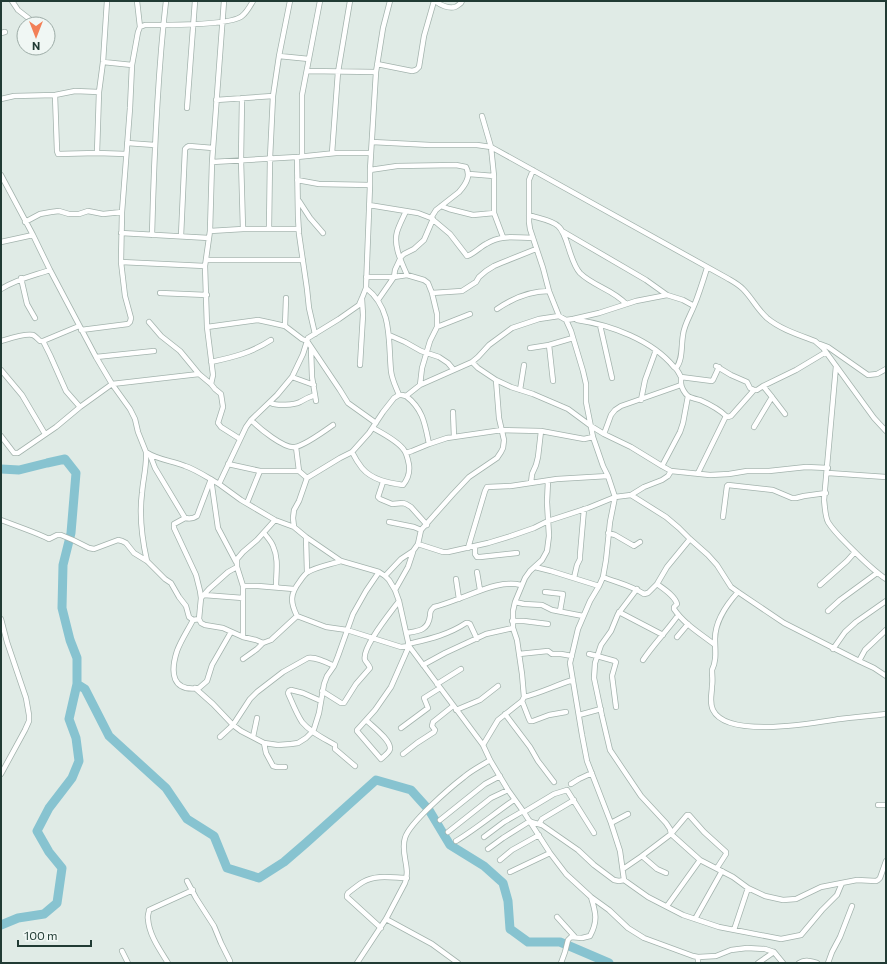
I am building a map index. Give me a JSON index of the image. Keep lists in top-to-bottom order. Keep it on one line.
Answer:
{"scale_bar":"100 m","north":"bottom"}
